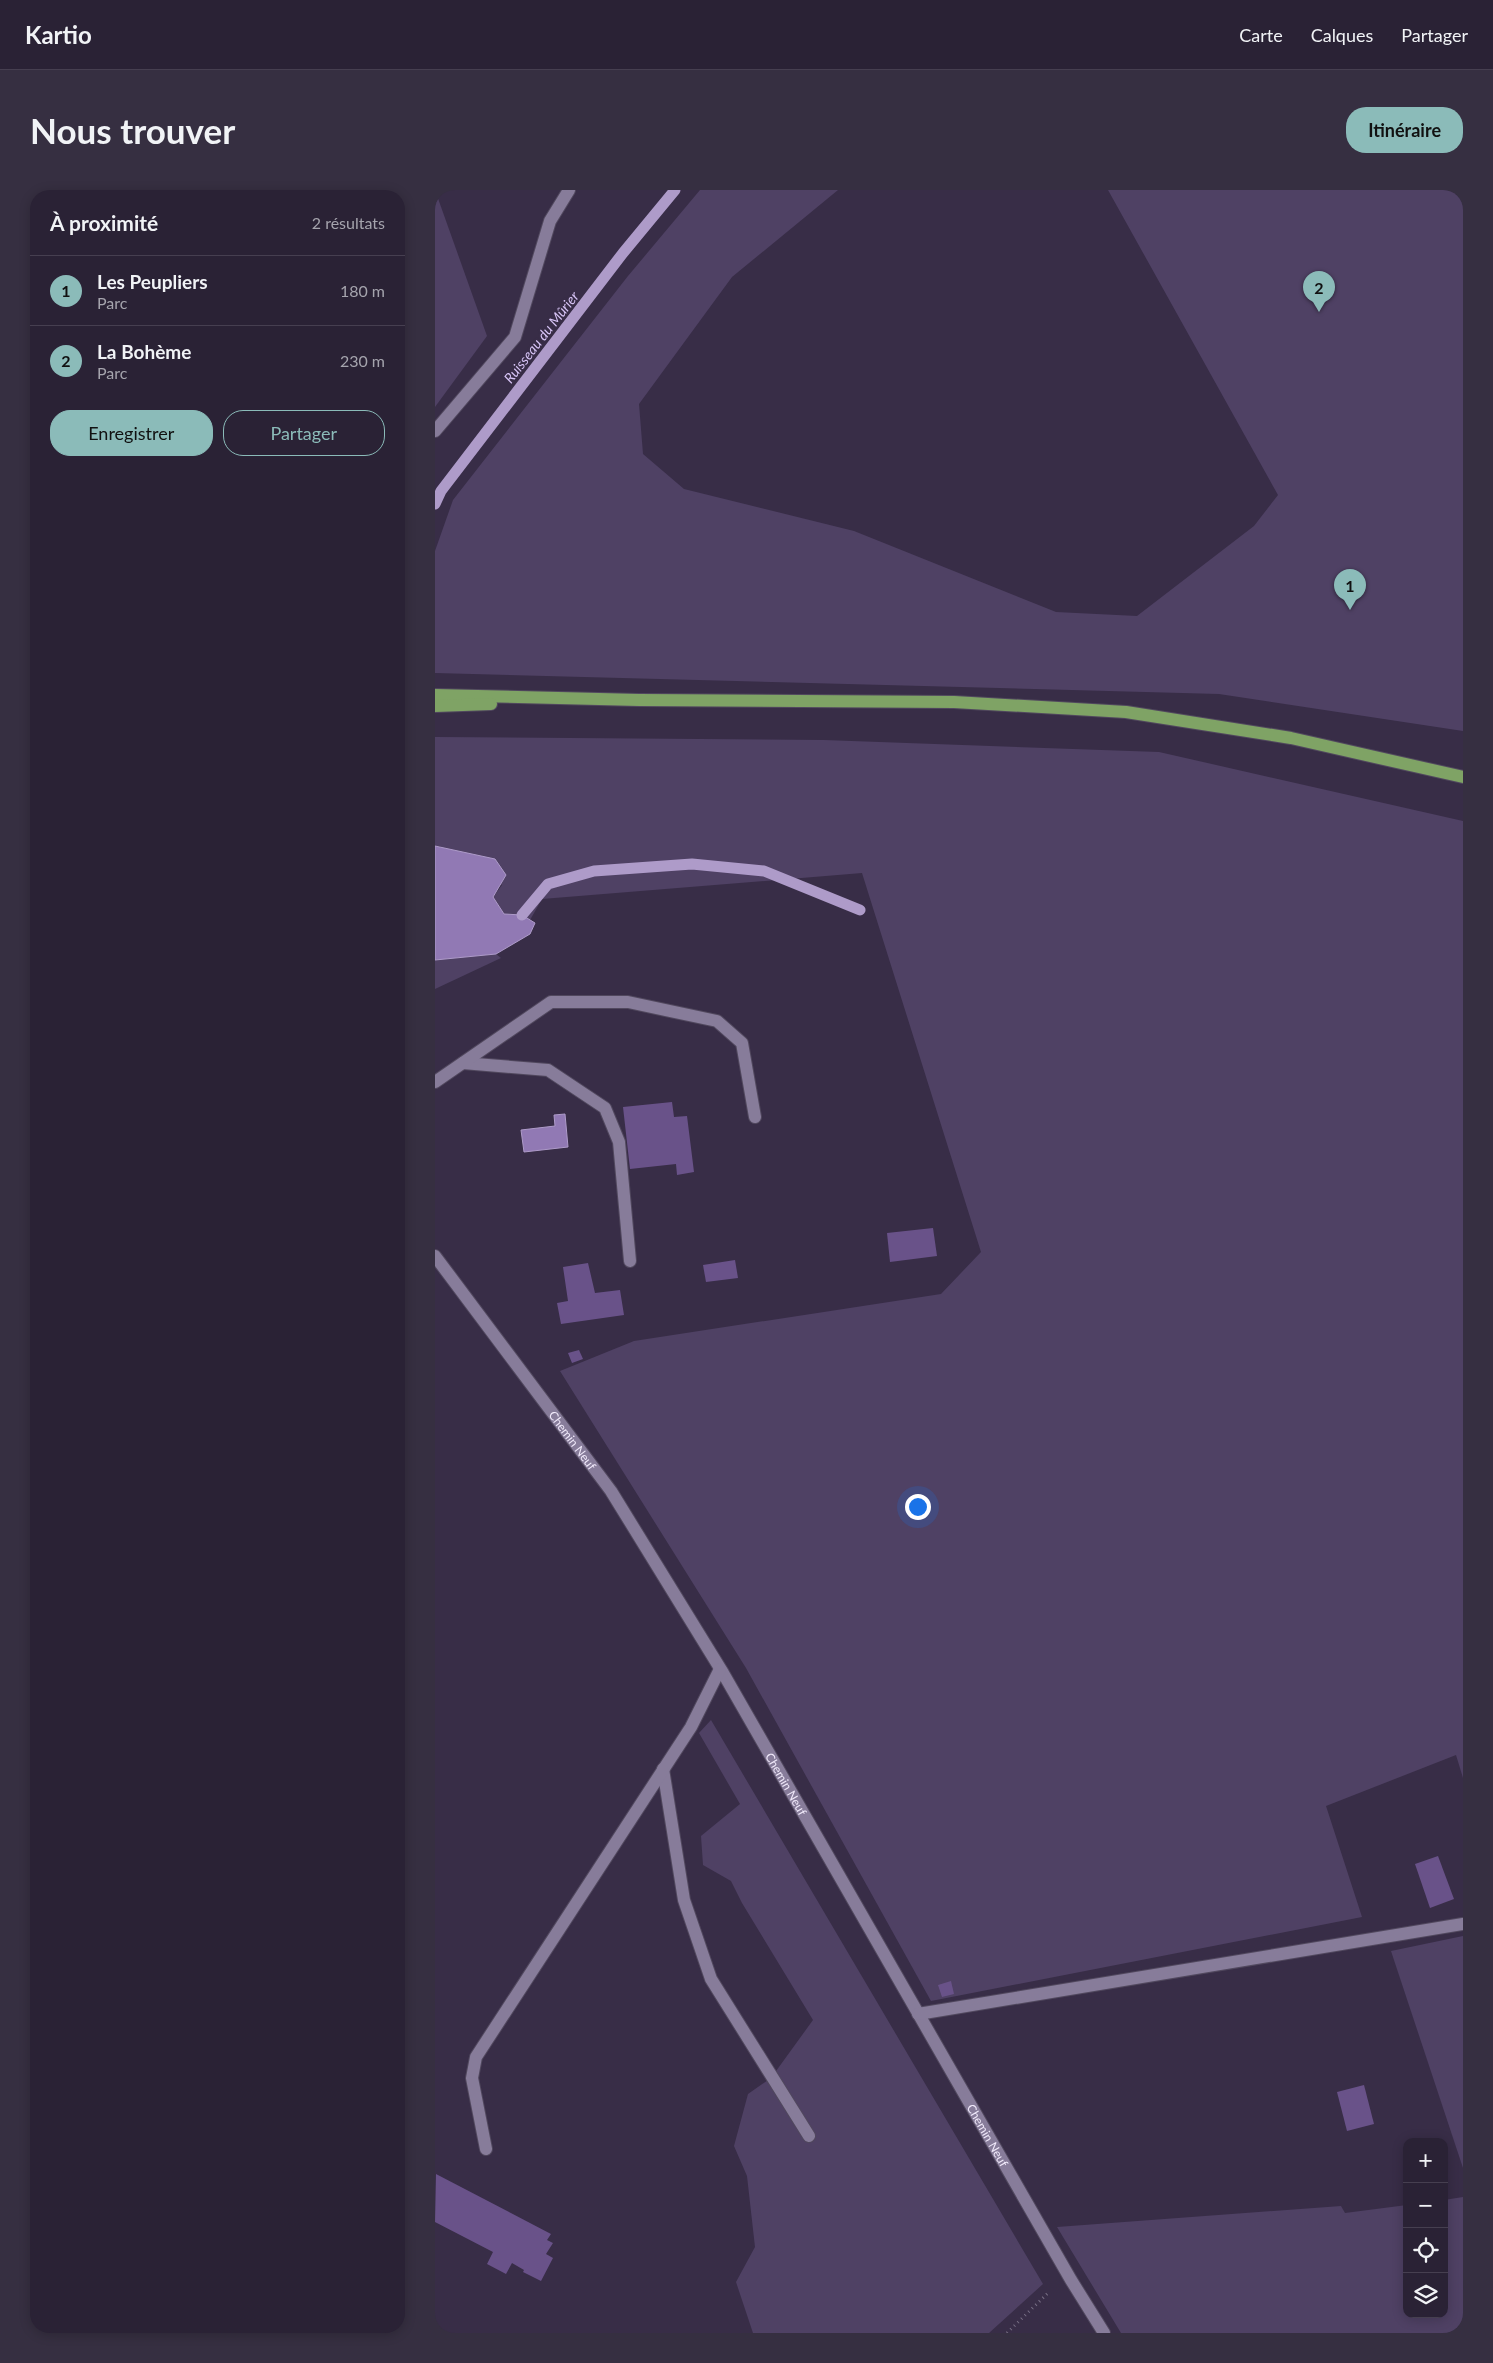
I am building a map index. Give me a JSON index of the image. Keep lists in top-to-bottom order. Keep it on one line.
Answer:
{"streets":{"street":["Chemin Neuf"]},"water":["Ruisseau du Mûrier"],"page":{"header":"Kartio","nav":["Carte","Calques","Partager"],"buttons":["Itinéraire",["Enregistrer","Partager"]],"title":"Nous trouver","heading":["À proximité","2 résultats"],"list":[{"mark":"1","name":"Les Peupliers","note":"Parc","value":"180 m"},{"mark":"2","name":"La Bohème","note":"Parc","value":"230 m"}],"pins":["2","1"],"map_buttons":["+","−"]}}
